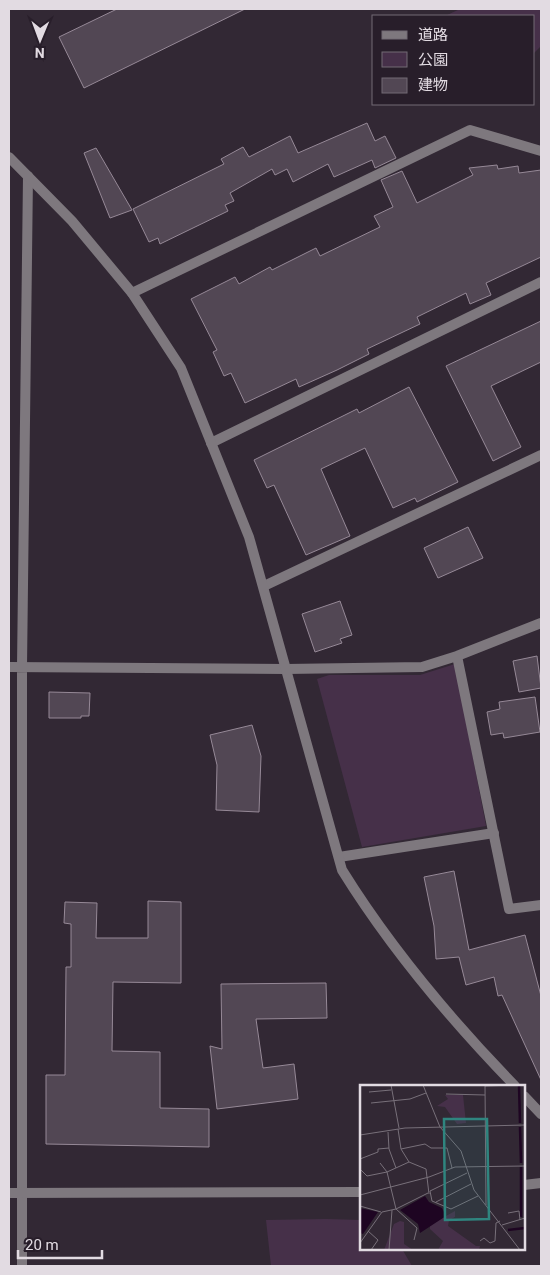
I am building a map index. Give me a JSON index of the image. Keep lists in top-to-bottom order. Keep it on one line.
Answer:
{"legend":["道路","公園","建物"],"scale_bar":"20 m","north":"bottom"}
